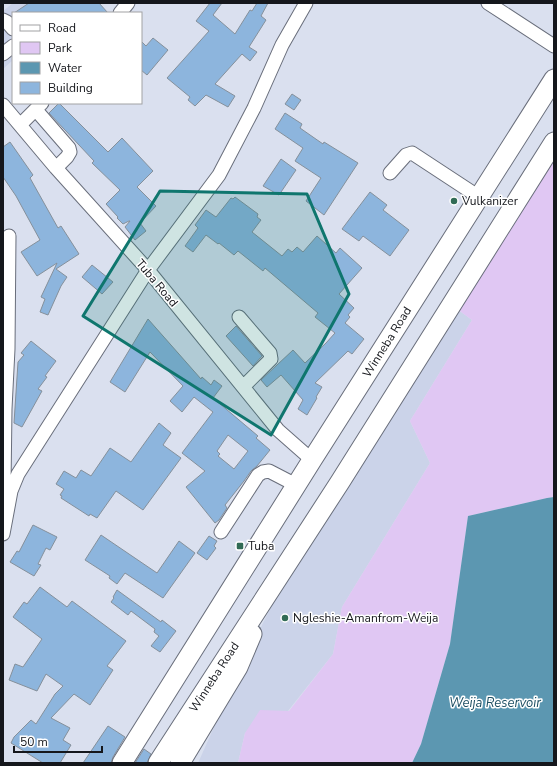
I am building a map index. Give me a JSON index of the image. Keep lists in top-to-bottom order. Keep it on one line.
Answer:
{"streets":{"highway":["Winneba Road"],"street":["Tuba Road"]},"crossings":[["Tuba Road","Winneba Road"]],"water":["Weija Reservoir"],"places":{"other":["Vulkanizer","Ngleshie-Amanfrom-Weija"],"transit":["Tuba"]},"legend":["Road","Park","Water","Building"],"scale_bar":"50 m"}
